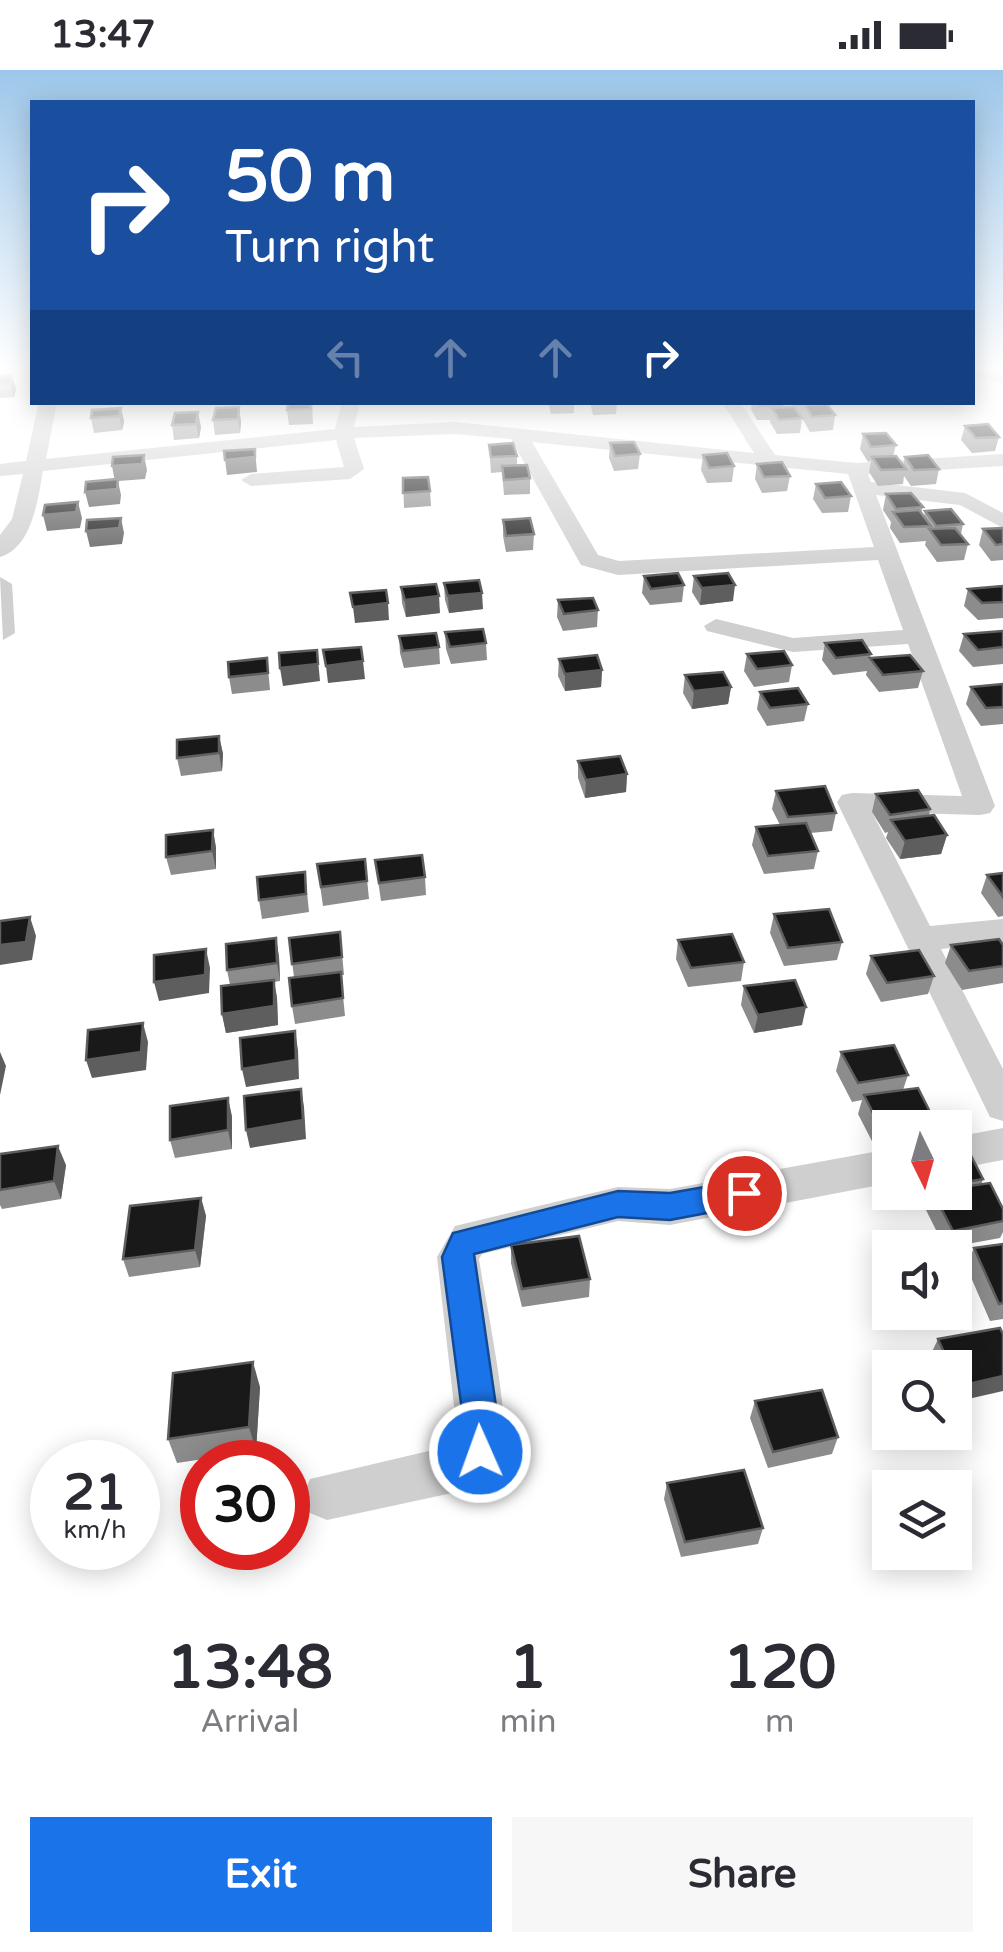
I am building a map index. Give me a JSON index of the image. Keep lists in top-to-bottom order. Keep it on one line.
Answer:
{"north":"bottom","page":{"status":"13:47","turn":["50 m","Turn right"],"speed":"21 km/h","limit":"30","eta":["13:48","Arrival","1","min","120","m"],"buttons":["Exit","Share"]}}
